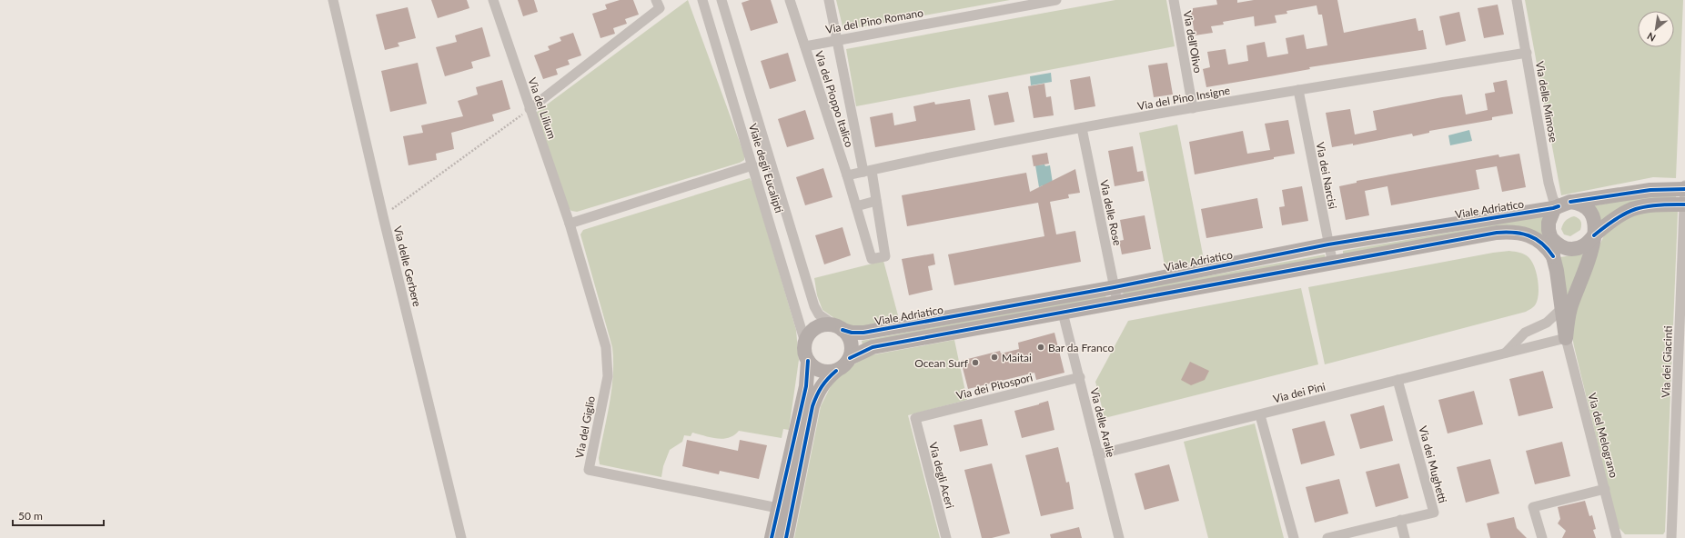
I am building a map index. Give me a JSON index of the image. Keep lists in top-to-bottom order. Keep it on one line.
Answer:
{"streets":{"street":["Via del Pino Romano","Via dell'Olivo","Via del Pino Insigne","Via del Pioppo Italico","Via delle Mimose","Via del Lilium","Viale degli Eucalipti","Via dei Narcisi","Viale Adriatico","Via delle Rose","Via delle Gerbere","Via dei Giacinti","Via dei Pitospori","Via dei Pini","Via delle Aralie","Via del Giglio","Via del Melograno","Via dei Mughetti","Via degli Aceri"]},"crossings":[["Via del Pino Romano","Via del Pioppo Italico"],["Via dell'Olivo","Via del Pino Insigne"],["Via del Pino Insigne","Via del Pioppo Italico"],["Via del Pino Insigne","Via delle Mimose"],["Via del Pino Insigne","Via dei Narcisi"],["Via del Pino Insigne","Via delle Rose"],["Via delle Mimose","Viale Adriatico"],["Via del Lilium","Via del Giglio"],["Viale degli Eucalipti","Viale Adriatico"],["Via dei Narcisi","Viale Adriatico"],["Viale Adriatico","Via delle Rose"],["Viale Adriatico","Via dei Giacinti"],["Via dei Pitospori","Via delle Aralie"],["Via dei Pitospori","Via degli Aceri"],["Via dei Pini","Via delle Aralie"],["Via dei Pini","Via del Melograno"],["Via dei Pini","Via dei Mughetti"]],"places":["Bar da Franco","Maitai","Ocean Surf"],"scale_bar":"50 m","north":"bottom left"}
